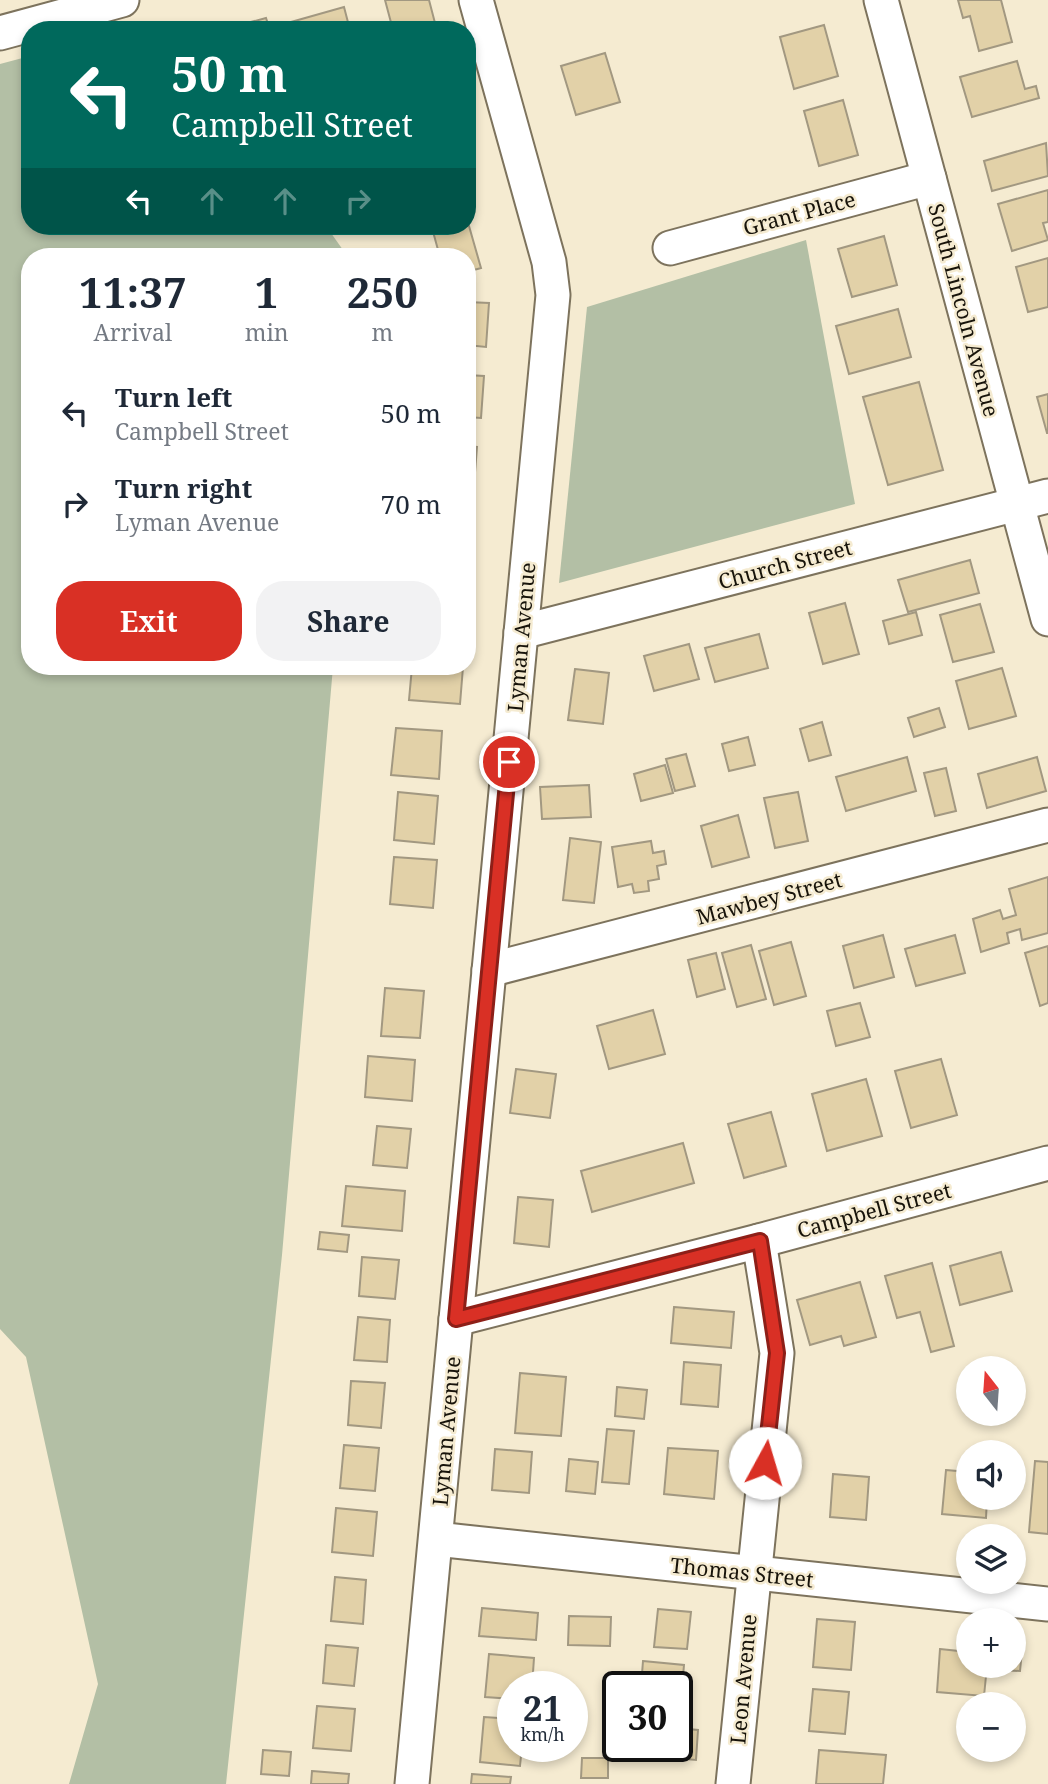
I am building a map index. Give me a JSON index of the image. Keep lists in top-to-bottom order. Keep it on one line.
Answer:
{"streets":{"street":["Grant Place","South Lincoln Avenue","Church Street","Lyman Avenue","Mawbey Street","Campbell Street","Thomas Street","Leon Avenue"]},"crossings":[["Grant Place","South Lincoln Avenue"],["South Lincoln Avenue","Church Street"],["Church Street","Lyman Avenue"],["Lyman Avenue","Mawbey Street"],["Lyman Avenue","Campbell Street"],["Lyman Avenue","Thomas Street"],["Campbell Street","Leon Avenue"],["Thomas Street","Leon Avenue"]],"north":"top","page":{"turn":["50 m","Campbell Street"],"eta":["11:37","Arrival","1","min","250","m"],"list":[{"name":"Turn left","note":"Campbell Street","value":"50 m"},{"name":"Turn right","note":"Lyman Avenue","value":"70 m"}],"buttons":["Exit","Share"],"map_buttons":["+","−"],"speed":"21 km/h","limit":"30"}}
